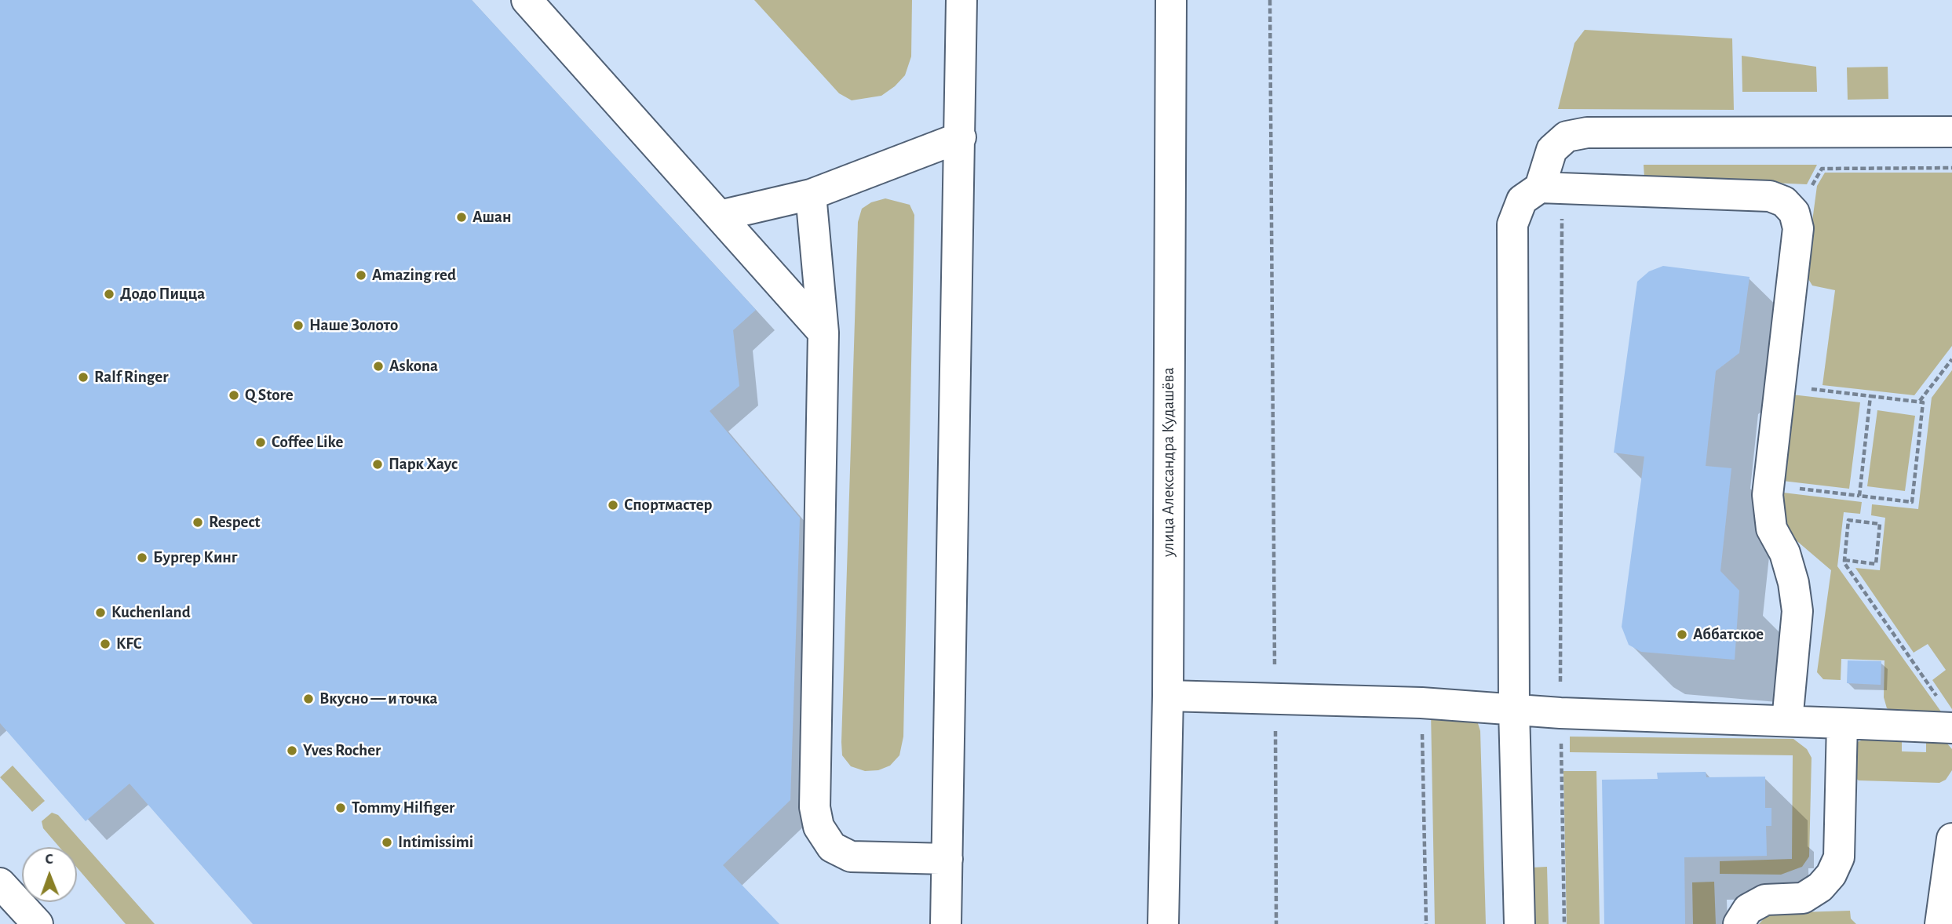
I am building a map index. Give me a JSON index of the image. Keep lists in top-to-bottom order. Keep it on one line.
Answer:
{"streets":{"main road":["улица Александра Кудашёва"]},"places":["Ашан","Amazing red","Додо Пицца","Наше Золото","Askona","Ralf Ringer","Q Store","Coffee Like","Парк Хаус","Спортмастер","Respect","Бургер Кинг","Kuchenland","Аббатское","KFC","Вкусно — и точка","Yves Rocher","Tommy Hilfiger","Intimissimi"],"north":"top"}
